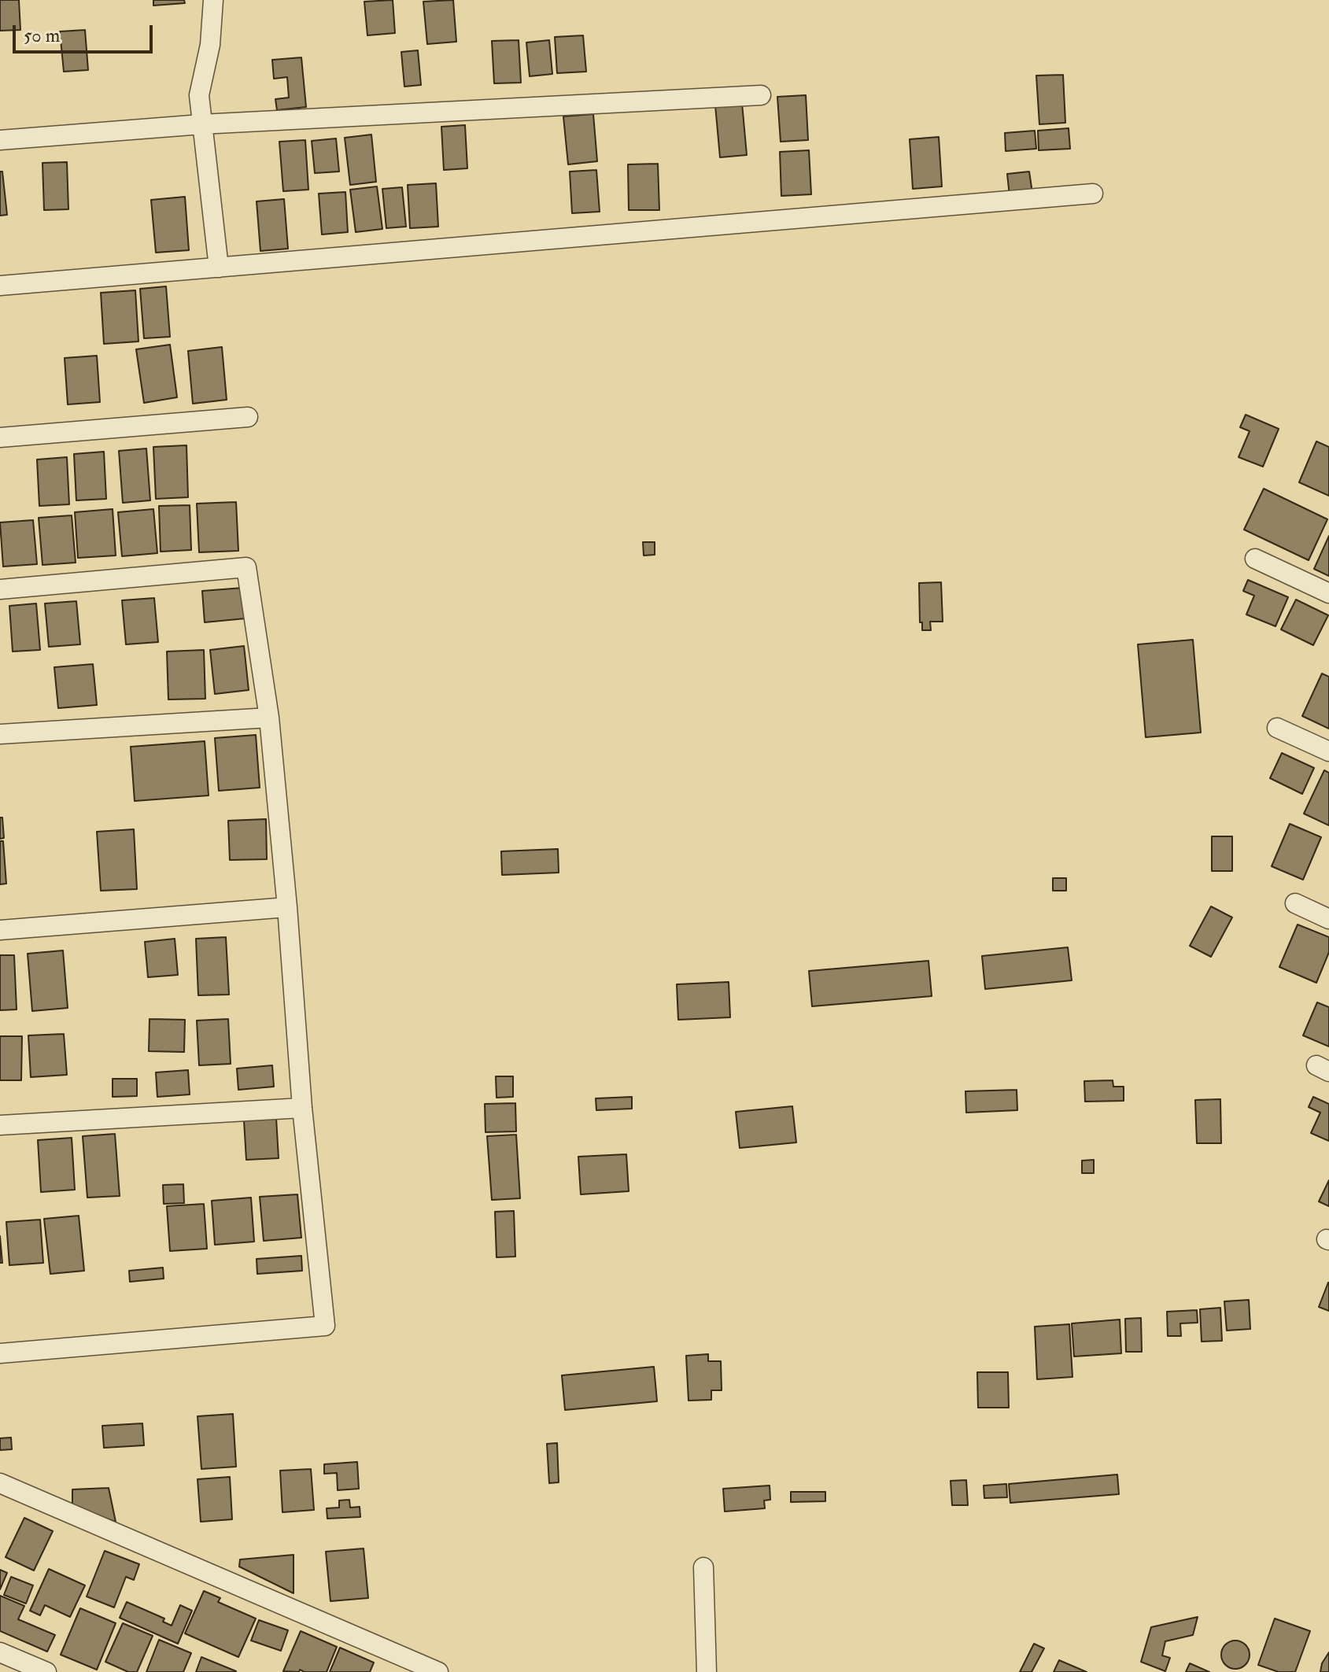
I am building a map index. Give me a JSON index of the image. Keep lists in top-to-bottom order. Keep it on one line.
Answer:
{"scale_bar":"50 m"}
